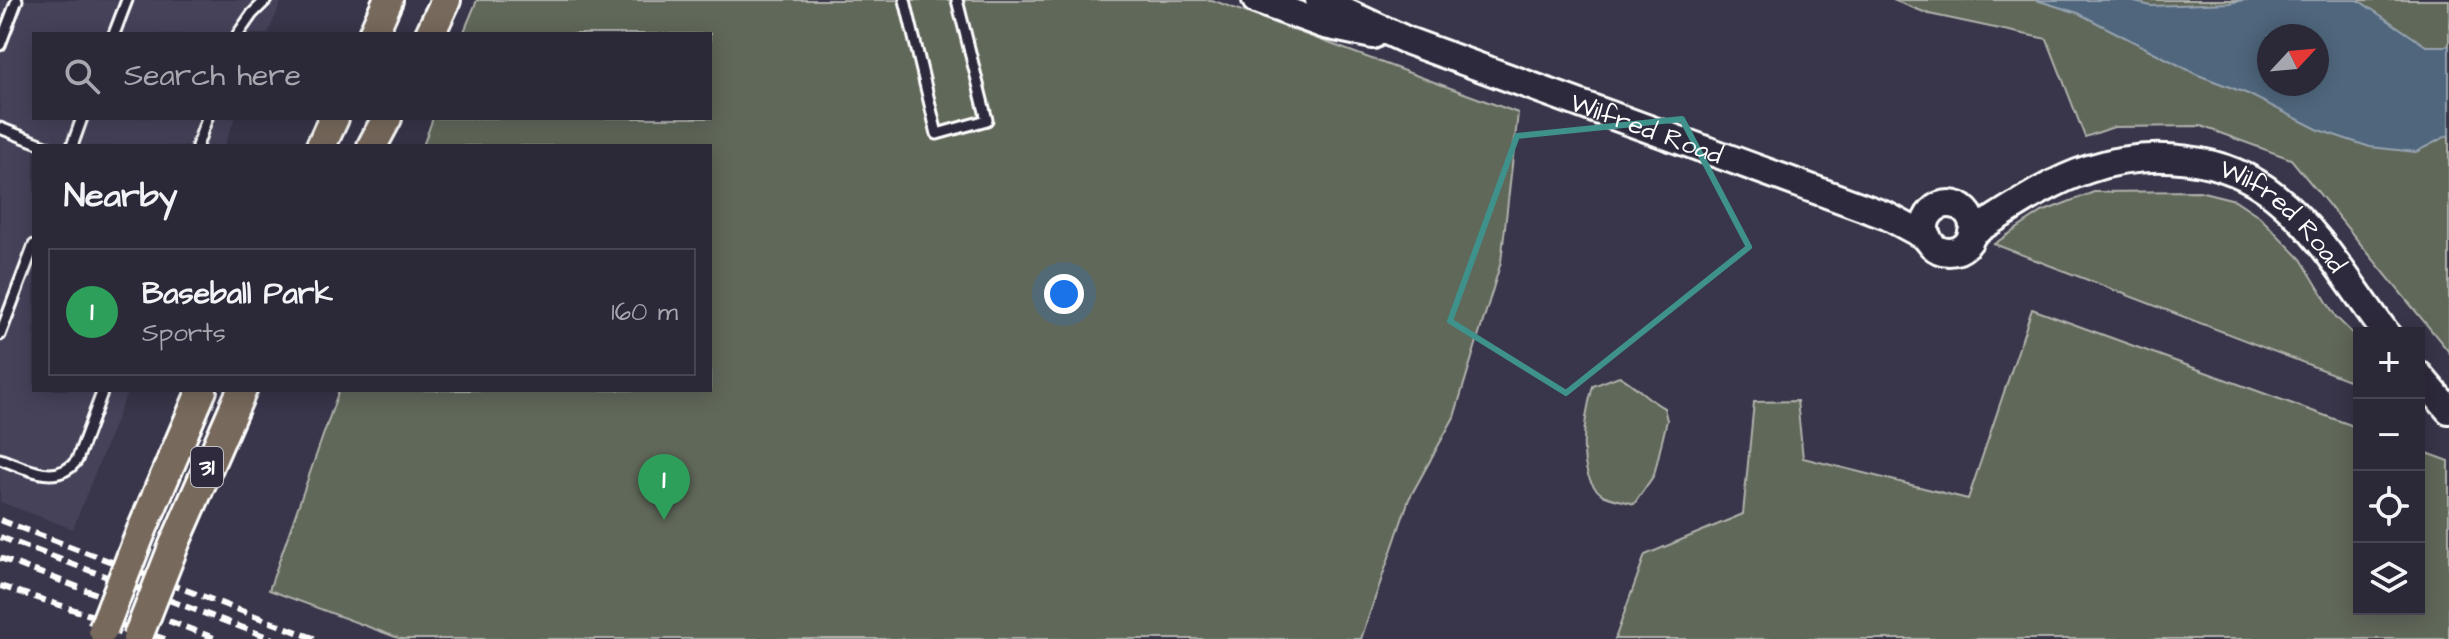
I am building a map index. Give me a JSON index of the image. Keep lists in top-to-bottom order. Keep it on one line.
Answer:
{"streets":{"main road":["Wilfred Road","31"]},"north":"top right","page":{"search":"Search here","heading":"Nearby","list":[{"mark":"1","name":"Baseball Park","note":"Sports","value":"160 m"}],"map_buttons":["+","−"],"pins":"1"}}
